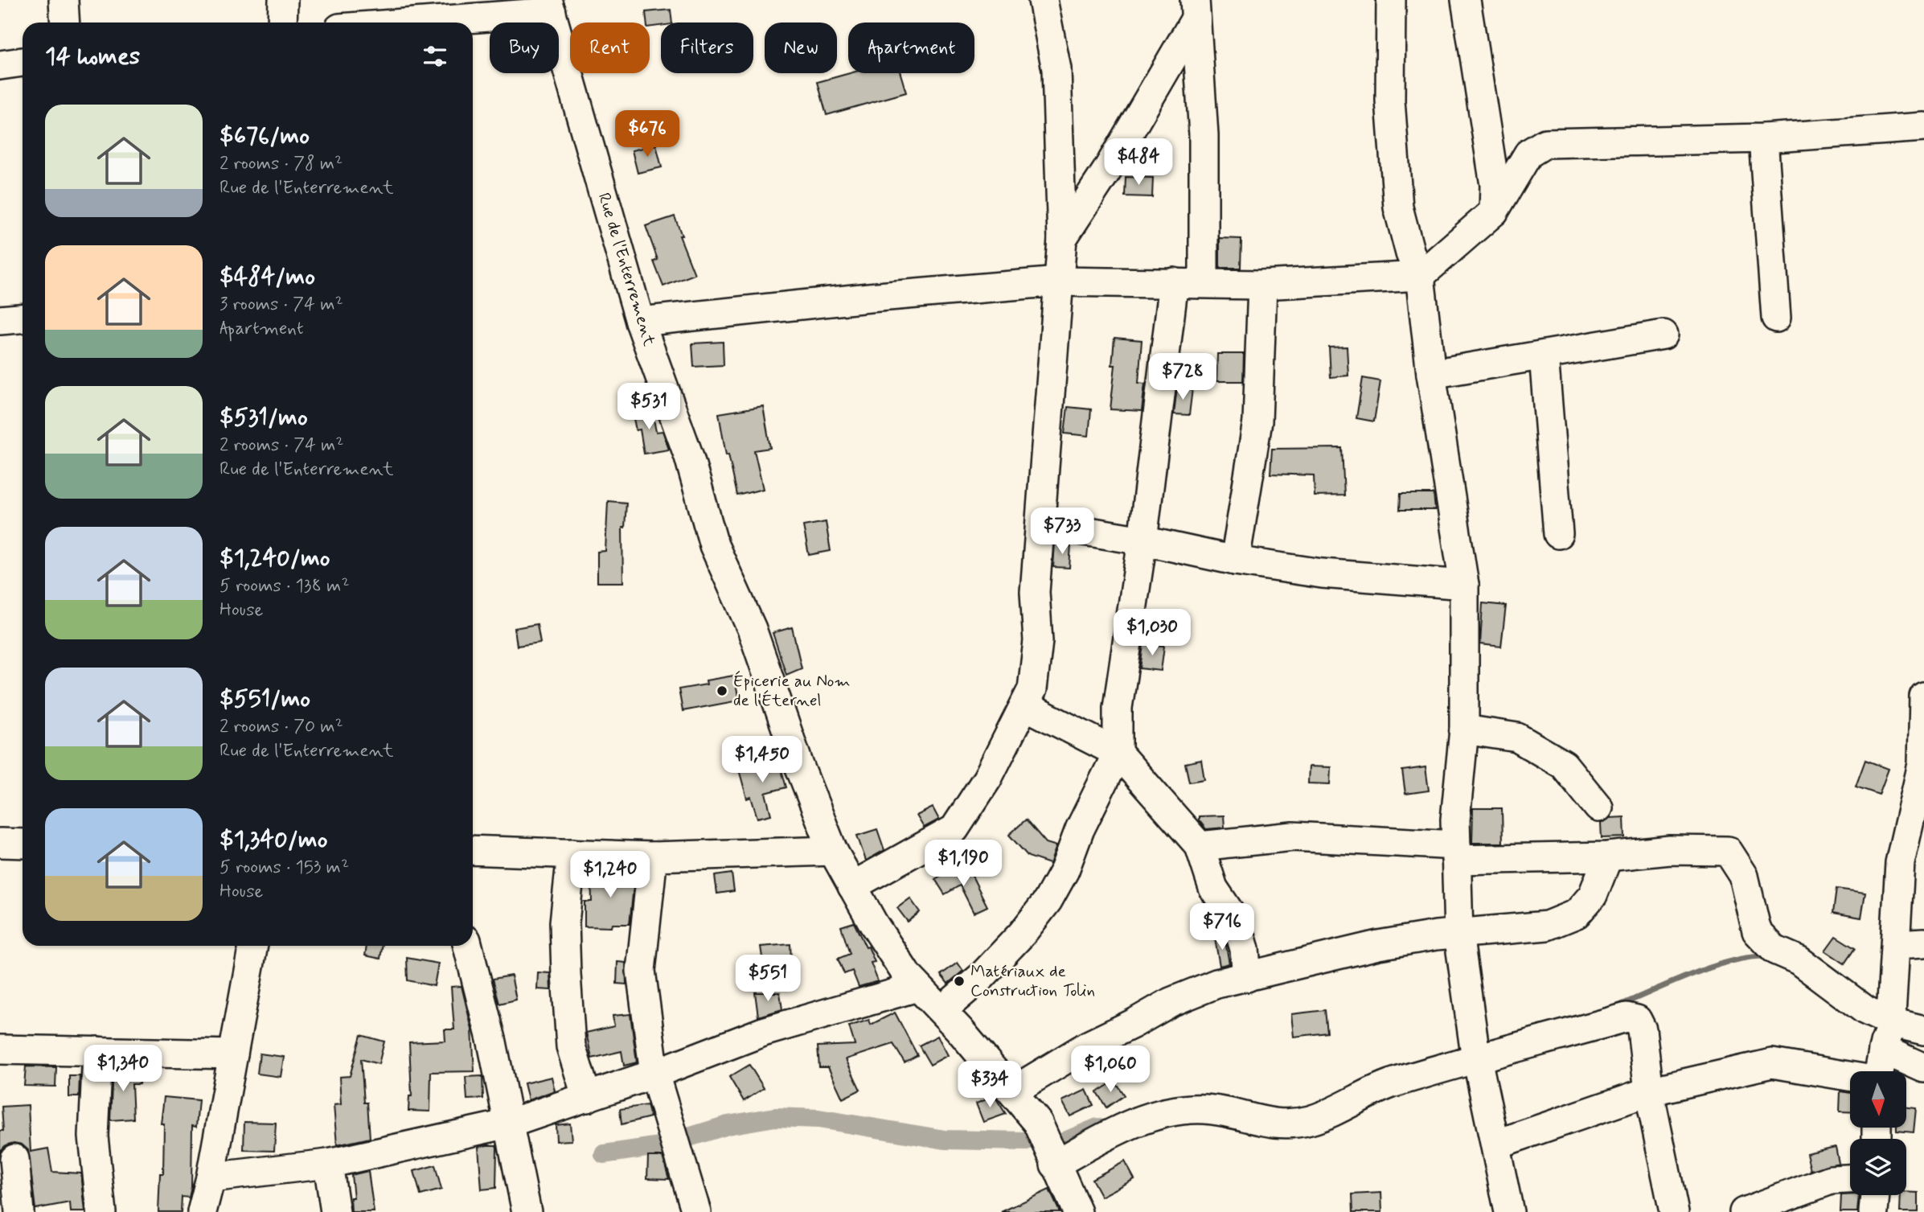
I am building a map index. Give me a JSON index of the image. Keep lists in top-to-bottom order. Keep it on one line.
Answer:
{"streets":{"street":["Rue de l'Enterrement"]},"places":["Épicerie au Nom de l'Éternel","Matériaux de Construction Tolin"],"north":"bottom","page":{"chip":["Buy","Rent","Filters","New","Apartment"],"heading":"14 homes","list":[{"name":"$676/mo","note":"2 rooms · 78 m² · Rue de l'Enterrement"},{"name":"$484/mo","note":"3 rooms · 74 m² · Apartment"},{"name":"$531/mo","note":"2 rooms · 74 m² · Rue de l'Enterrement"},{"name":"$1,240/mo","note":"5 rooms · 138 m² · House"},{"name":"$551/mo","note":"2 rooms · 70 m² · Rue de l'Enterrement"},{"name":"$1,340/mo","note":"5 rooms · 153 m² · House"}],"price":["$676","$484","$728","$531","$733","$1,030","$1,450","$1,190","$1,240","$716","$551","$1,340","$1,060","$334"]}}
